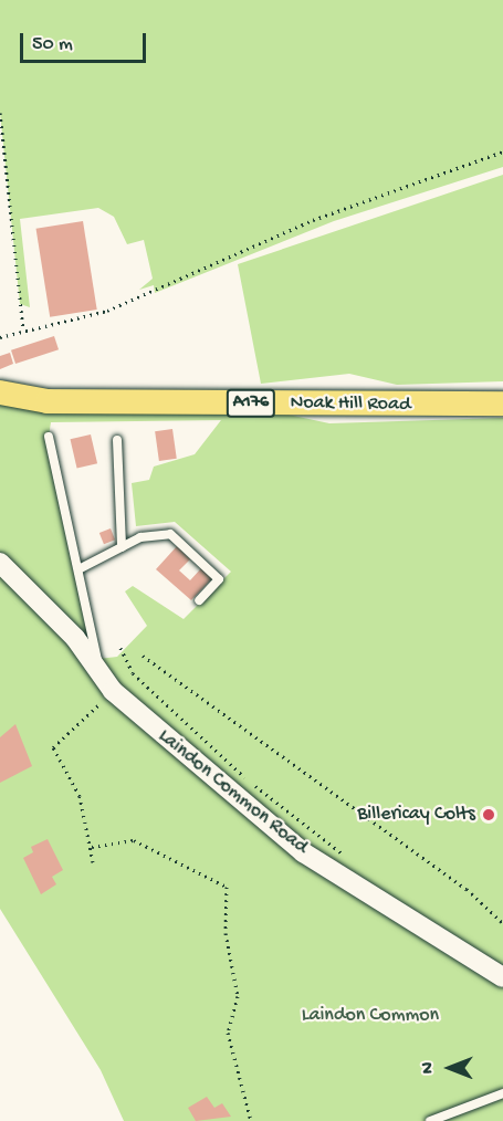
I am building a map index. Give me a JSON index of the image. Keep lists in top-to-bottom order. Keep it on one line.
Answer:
{"streets":{"main road":["A176","Noak Hill Road"],"street":["Laindon Common Road"]},"parks":["Laindon Common"],"places":["Billericay Colts"],"scale_bar":"50 m","north":"left"}
